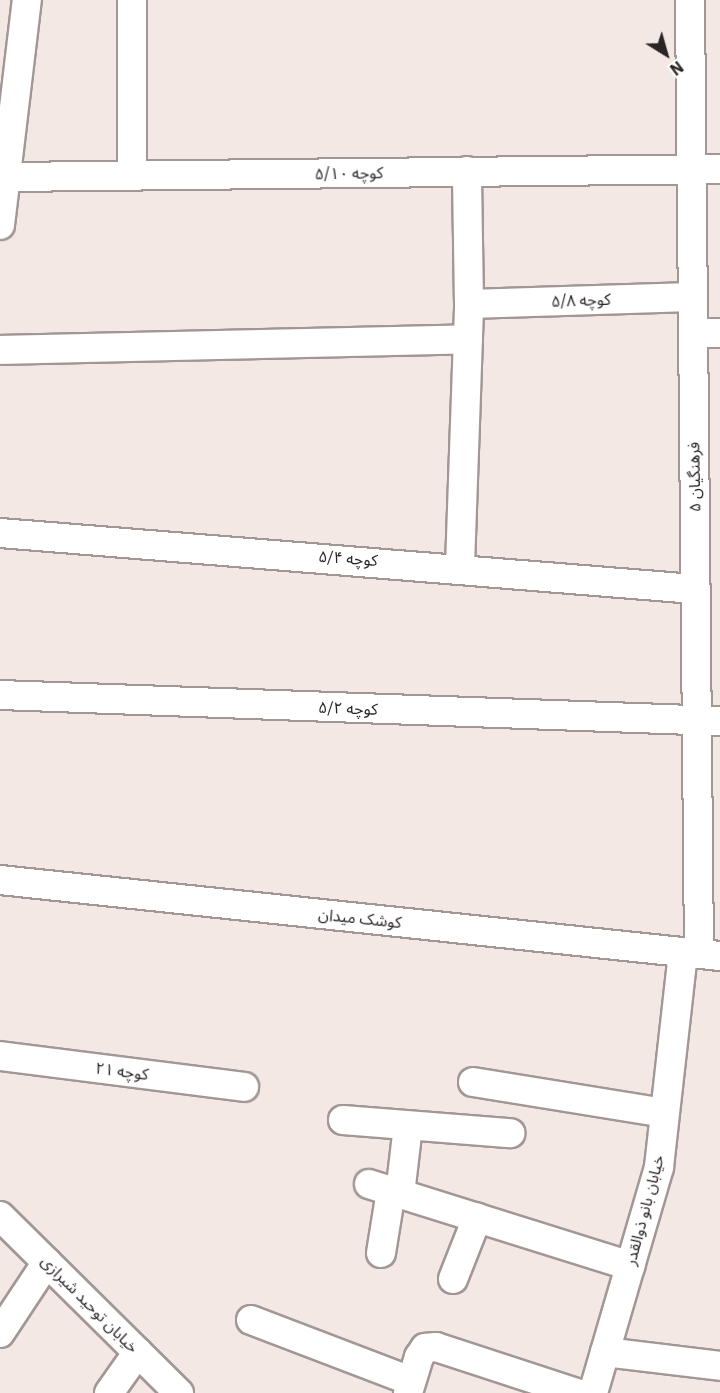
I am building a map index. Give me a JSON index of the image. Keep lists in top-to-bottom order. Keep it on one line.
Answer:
{"streets":{"street":["کوچه ۵/۱۰","کوچه ۵/۸","فرهنگیان ۵","کوچه ۵/۴","کوچه ۵/۲","کوشک میدان","کوچه ۲۱","خیابان بانو ذوالقدر","خیابان توحید شیرازی"]},"crossings":[["کوچه ۵/۱۰","فرهنگیان ۵"],["کوچه ۵/۸","فرهنگیان ۵"],["فرهنگیان ۵","کوچه ۵/۴"],["فرهنگیان ۵","کوچه ۵/۲"],["فرهنگیان ۵","کوشک میدان"],["فرهنگیان ۵","خیابان بانو ذوالقدر"],["کوشک میدان","خیابان بانو ذوالقدر"]],"north":"bottom right"}
